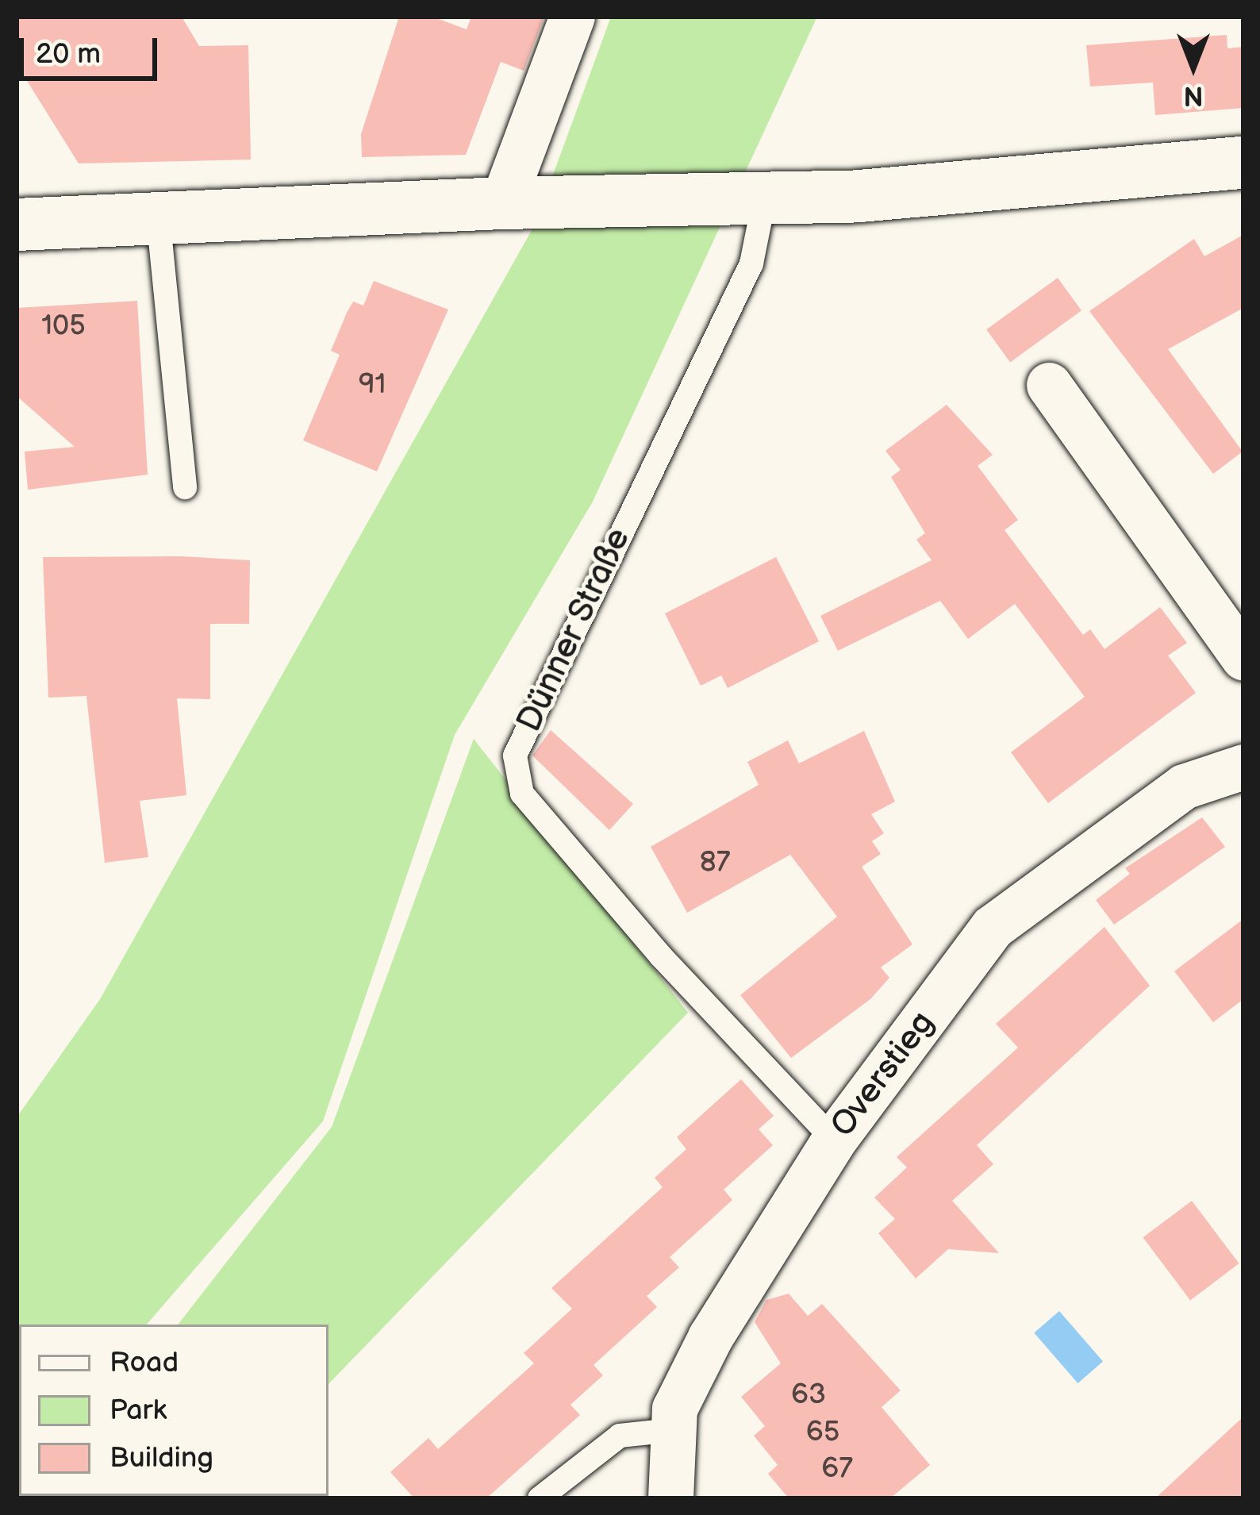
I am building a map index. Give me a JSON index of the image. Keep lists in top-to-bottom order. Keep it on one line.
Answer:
{"streets":{"street":["Overstieg"],"lane":["Dünner Straße"]},"crossings":[["Dünner Straße","Overstieg"]],"house_numbers":["105","91","87","63","65","67"],"legend":["Road","Park","Building"],"scale_bar":"20 m","north":"bottom"}
